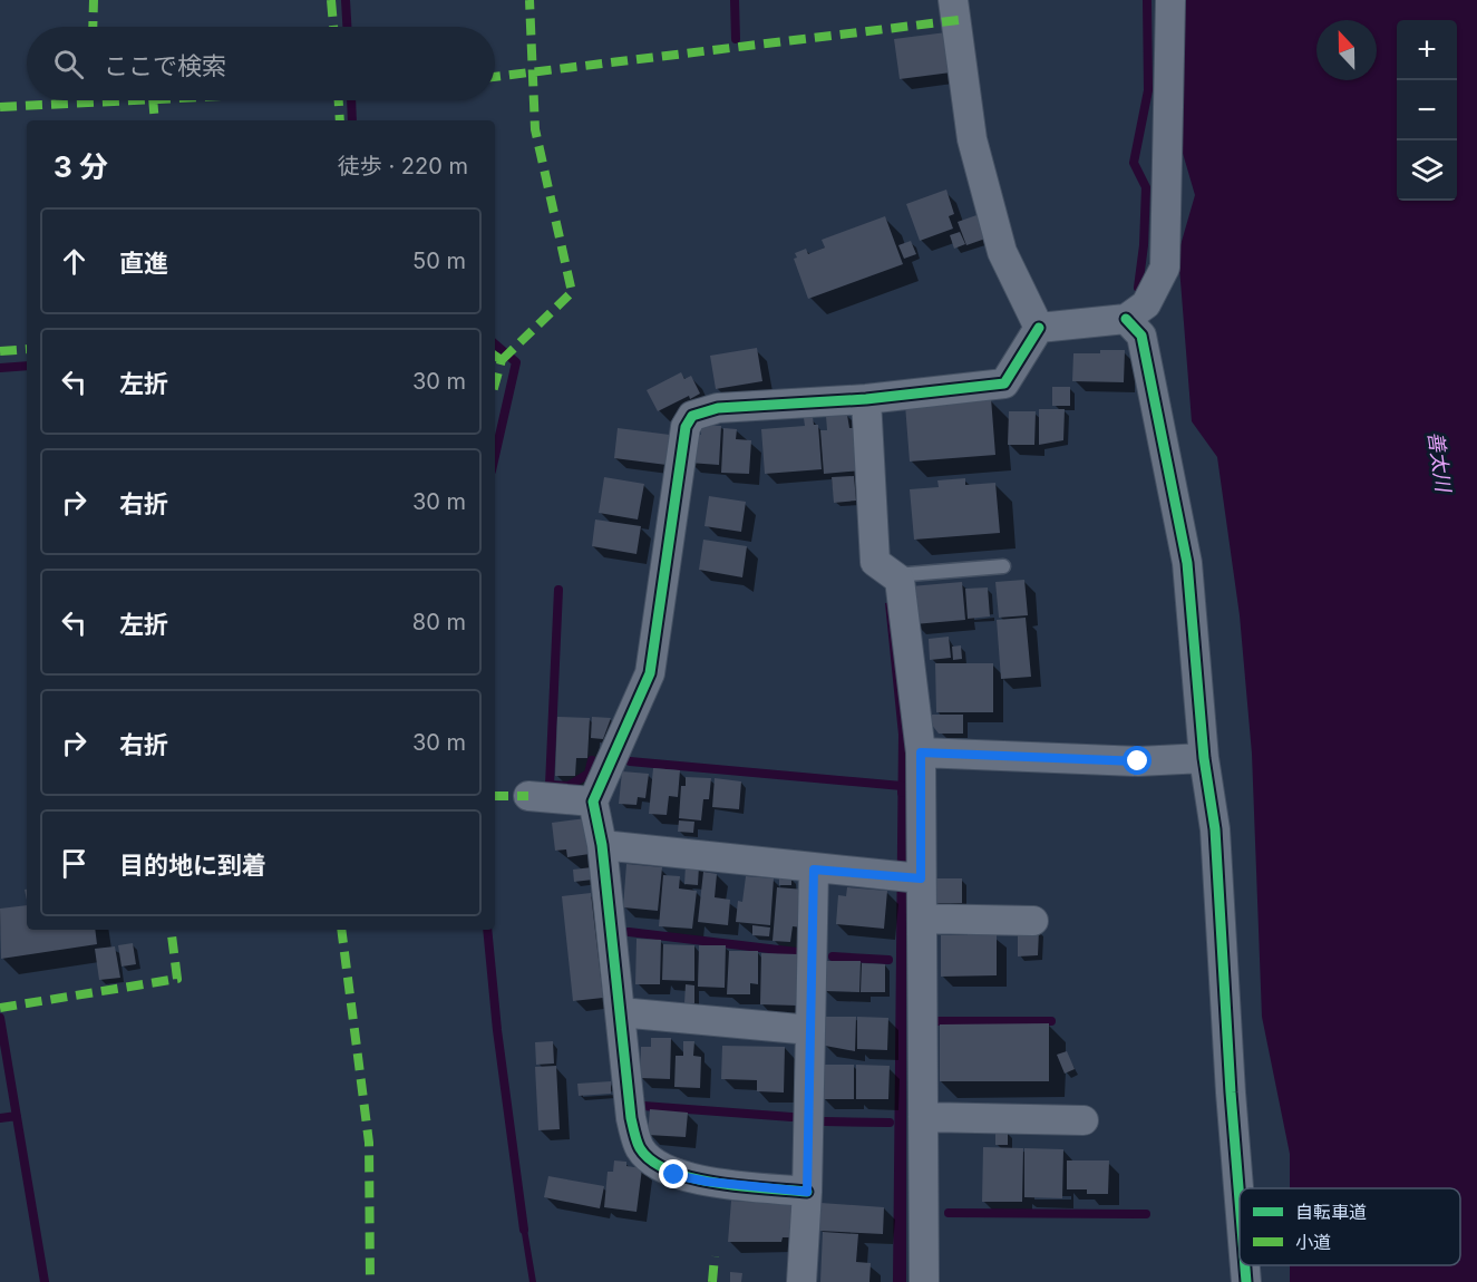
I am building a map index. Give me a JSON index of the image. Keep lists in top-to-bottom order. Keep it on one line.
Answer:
{"water":["善太川"],"legend":["自転車道","小道"],"north":"top","page":{"map_buttons":["+","−"],"search":"ここで検索","heading":["3 分","徒歩 · 220 m"],"list":[["直進","50 m"],["左折","30 m"],["右折","30 m"],["左折","80 m"],["右折","30 m"],"目的地に到着"]}}
